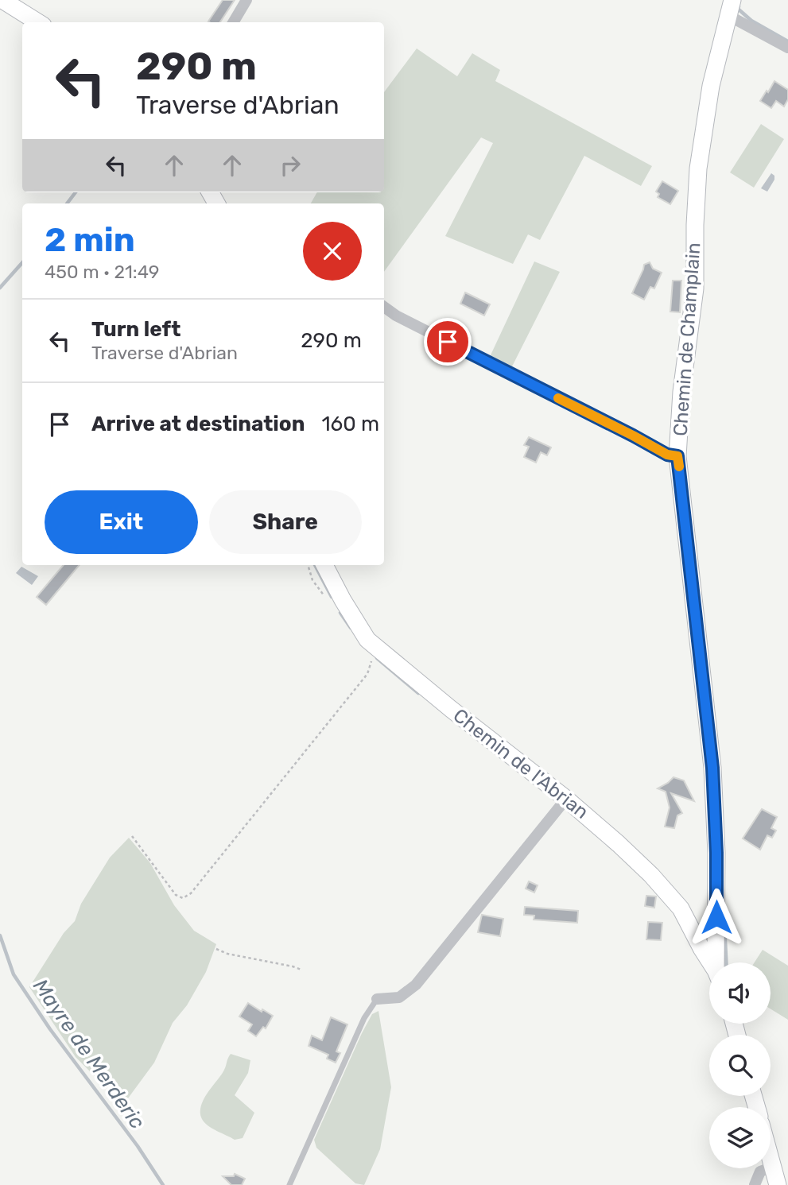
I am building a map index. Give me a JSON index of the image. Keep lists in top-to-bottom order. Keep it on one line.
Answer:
{"streets":{"street":["Chemin de Champlain","Chemin de l'Abrian"]},"water":["Mayre de Merderic"],"page":{"turn":["290 m","Traverse d'Abrian"],"heading":["2 min","450 m · 21:49"],"list":[{"name":"Turn left","note":"Traverse d'Abrian","value":"290 m"},{"name":"Arrive at destination","value":"160 m"}],"buttons":["Exit","Share"]}}
